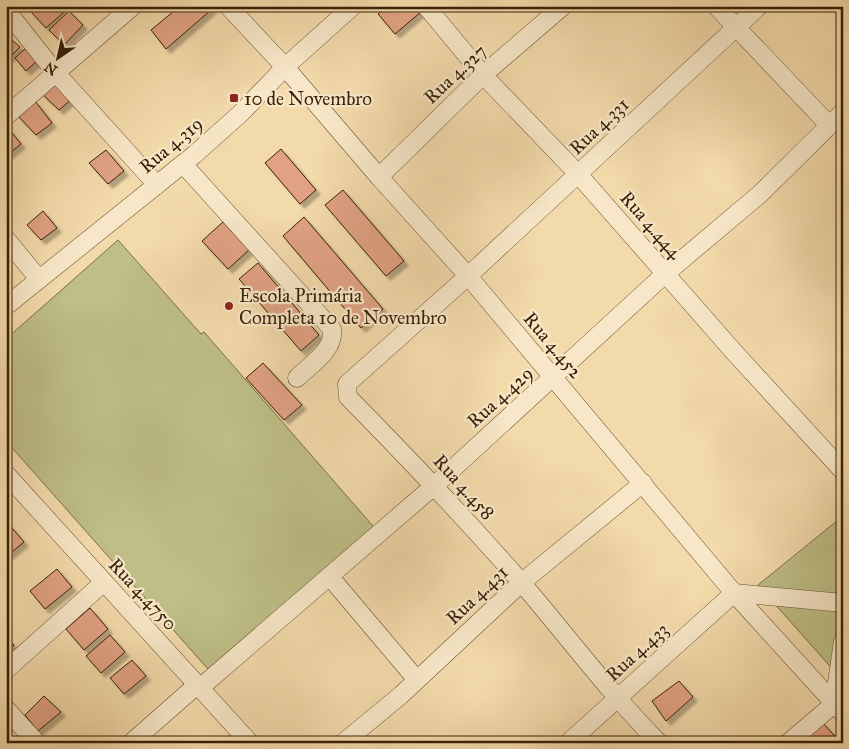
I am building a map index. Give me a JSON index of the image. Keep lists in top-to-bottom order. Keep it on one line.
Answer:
{"streets":{"street":["Rua 4.327","Rua 4.331","Rua 4.319","Rua 4.444","Rua 4.452","Rua 4.429","Rua 4.458","Rua 4.4750","Rua 4.431","Rua 4.433"]},"crossings":[["Rua 4.327","Rua 4.444"],["Rua 4.327","Rua 4.452"],["Rua 4.331","Rua 4.444"],["Rua 4.331","Rua 4.452"],["Rua 4.331","Rua 4.458"],["Rua 4.319","Rua 4.452"],["Rua 4.444","Rua 4.429"],["Rua 4.452","Rua 4.429"],["Rua 4.452","Rua 4.458"],["Rua 4.452","Rua 4.431"],["Rua 4.452","Rua 4.433"],["Rua 4.429","Rua 4.458"],["Rua 4.429","Rua 4.4750"],["Rua 4.458","Rua 4.431"],["Rua 4.458","Rua 4.433"]],"places":{"transit":["10 de Novembro"],"other":["Escola Primária Completa 10 de Novembro"]},"north":"bottom left"}
